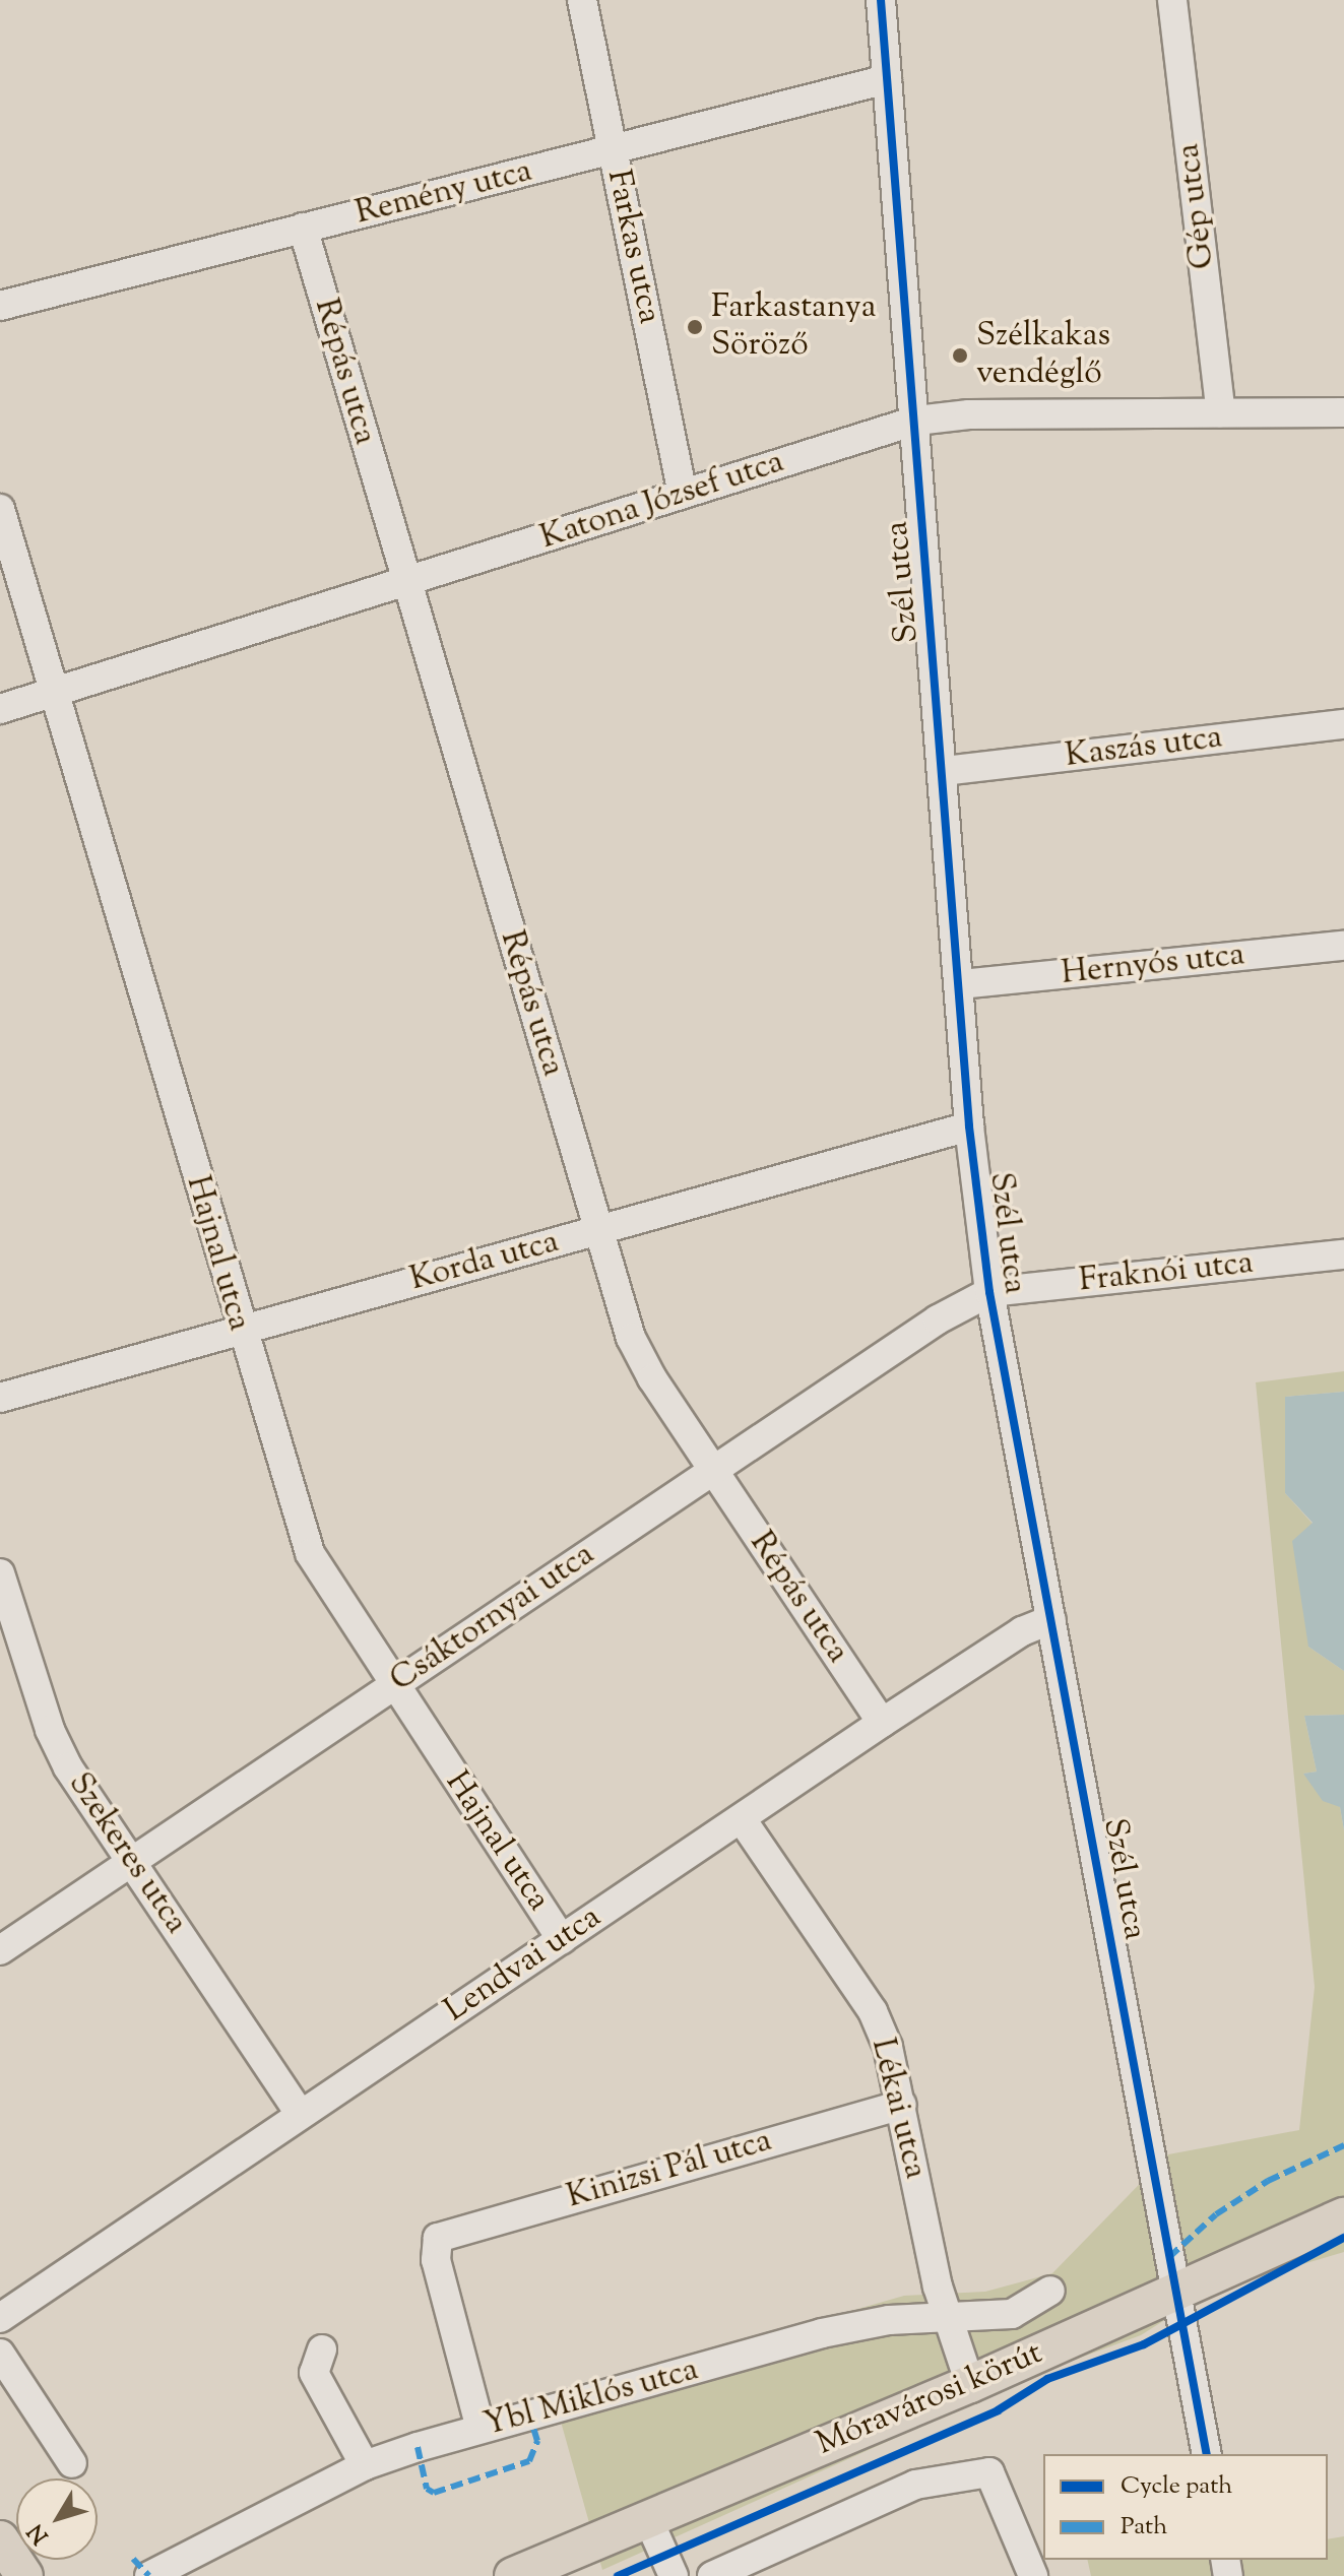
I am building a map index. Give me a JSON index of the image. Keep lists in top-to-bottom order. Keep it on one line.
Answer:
{"streets":{"main road":["Móravárosi körút"],"street":["Remény utca","Gép utca","Farkas utca","Répás utca","Katona József utca","Szél utca","Kaszás utca","Hernyós utca","Hajnal utca","Korda utca","Fraknói utca","Csáktornyai utca","Szekeres utca","Lendvai utca","Lékai utca","Kinizsi Pál utca","Ybl Miklós utca"]},"crossings":[["Remény utca","Farkas utca"],["Remény utca","Répás utca"],["Remény utca","Szél utca"],["Gép utca","Katona József utca"],["Farkas utca","Katona József utca"],["Répás utca","Katona József utca"],["Répás utca","Korda utca"],["Répás utca","Csáktornyai utca"],["Répás utca","Lendvai utca"],["Katona József utca","Szél utca"],["Katona József utca","Hajnal utca"],["Szél utca","Kaszás utca"],["Szél utca","Hernyós utca"],["Szél utca","Korda utca"],["Szél utca","Fraknói utca"],["Szél utca","Csáktornyai utca"],["Szél utca","Lendvai utca"],["Szél utca","Móravárosi körút"],["Hajnal utca","Korda utca"],["Hajnal utca","Csáktornyai utca"],["Hajnal utca","Lendvai utca"],["Fraknói utca","Csáktornyai utca"],["Csáktornyai utca","Szekeres utca"],["Szekeres utca","Lendvai utca"],["Lendvai utca","Lékai utca"],["Lékai utca","Kinizsi Pál utca"],["Lékai utca","Ybl Miklós utca"],["Lékai utca","Móravárosi körút"],["Kinizsi Pál utca","Ybl Miklós utca"]],"places":["Farkastanya Söröző","Szélkakas vendéglő"],"legend":["Cycle path","Path"],"north":"bottom left"}
